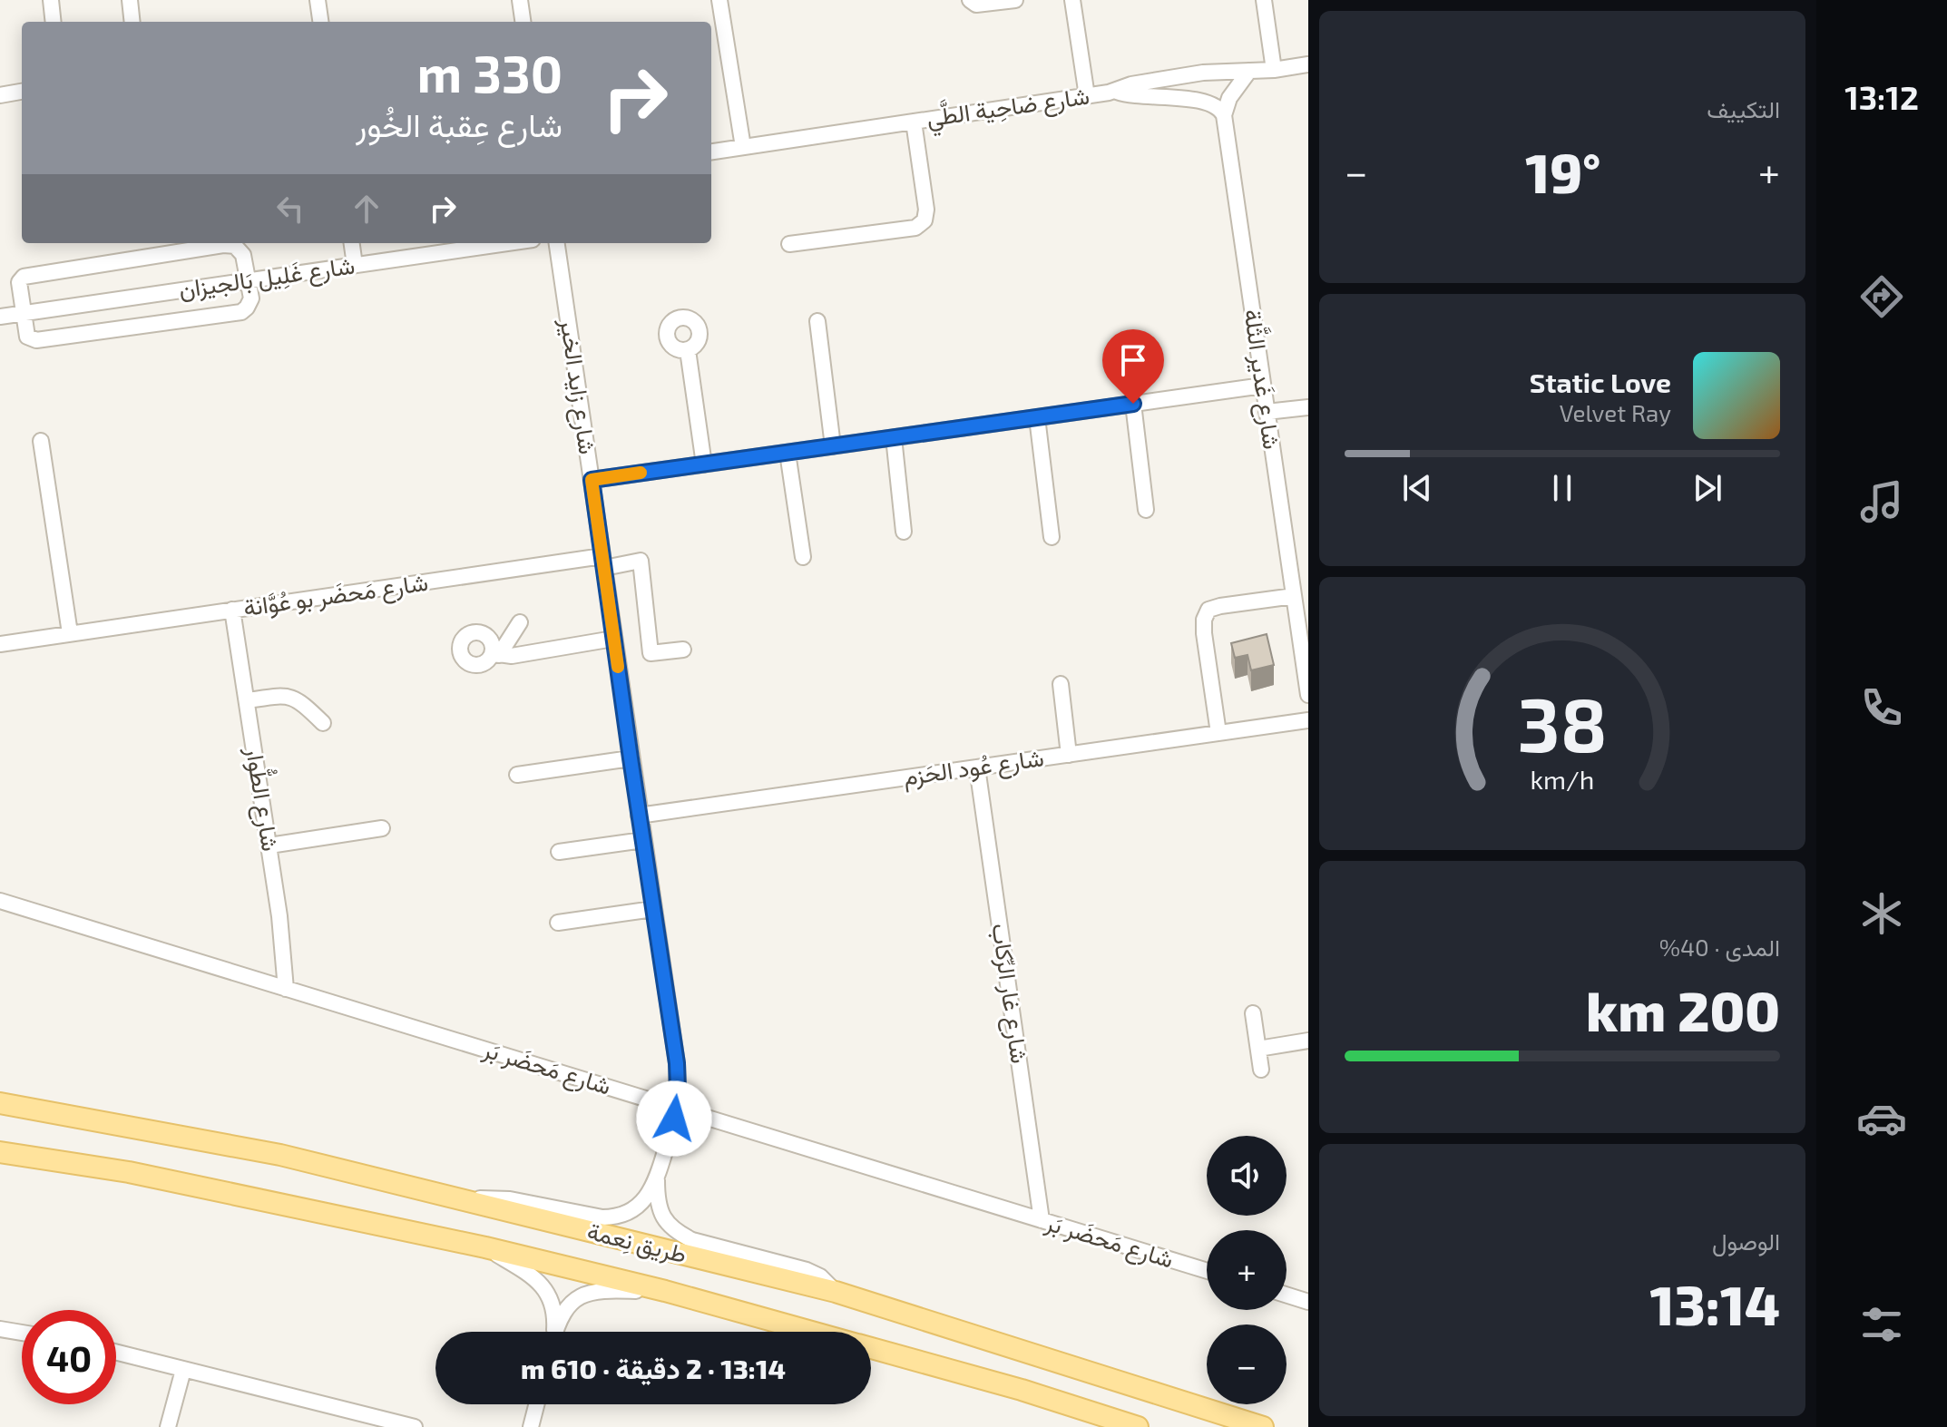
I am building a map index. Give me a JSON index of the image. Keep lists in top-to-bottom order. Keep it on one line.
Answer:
{"streets":{"main road":["طريق نِعمة"],"street":["شارع ضاحِية الطَّي","شارع غَلِيل بَالجيزان","شارع غَدير الثَّلة","شارع زايد الخير","شارع مَحضَر بو عُوَّانة","شارع عُود الحَزم","شارع الطُّوار","شارع غار الرِّكاب","شارع مَحضَر بَر"]},"crossings":[["شارع زايد الخير","شارع مَحضَر بو عُوَّانة"],["شارع زايد الخير","شارع عُود الحَزم"],["شارع زايد الخير","شارع مَحضَر بَر"],["شارع مَحضَر بو عُوَّانة","شارع الطُّوار"],["شارع عُود الحَزم","شارع غار الرِّكاب"],["شارع الطُّوار","شارع مَحضَر بَر"],["شارع غار الرِّكاب","شارع مَحضَر بَر"]],"page":{"tabs":"13:12","tile":["التكييف",["المدى · 40%","200 km"],["الوصول","13:14"]],"turn":["330 m","شارع عِقبة الخُور"],"heat":["−","19°","+"],"song":["Static Love","Velvet Ray"],"map_buttons":["+","−"],"limit":"40","trip":"13:14 · 2 دقيقة · 610 m","gauge":["38","km/h"]}}
